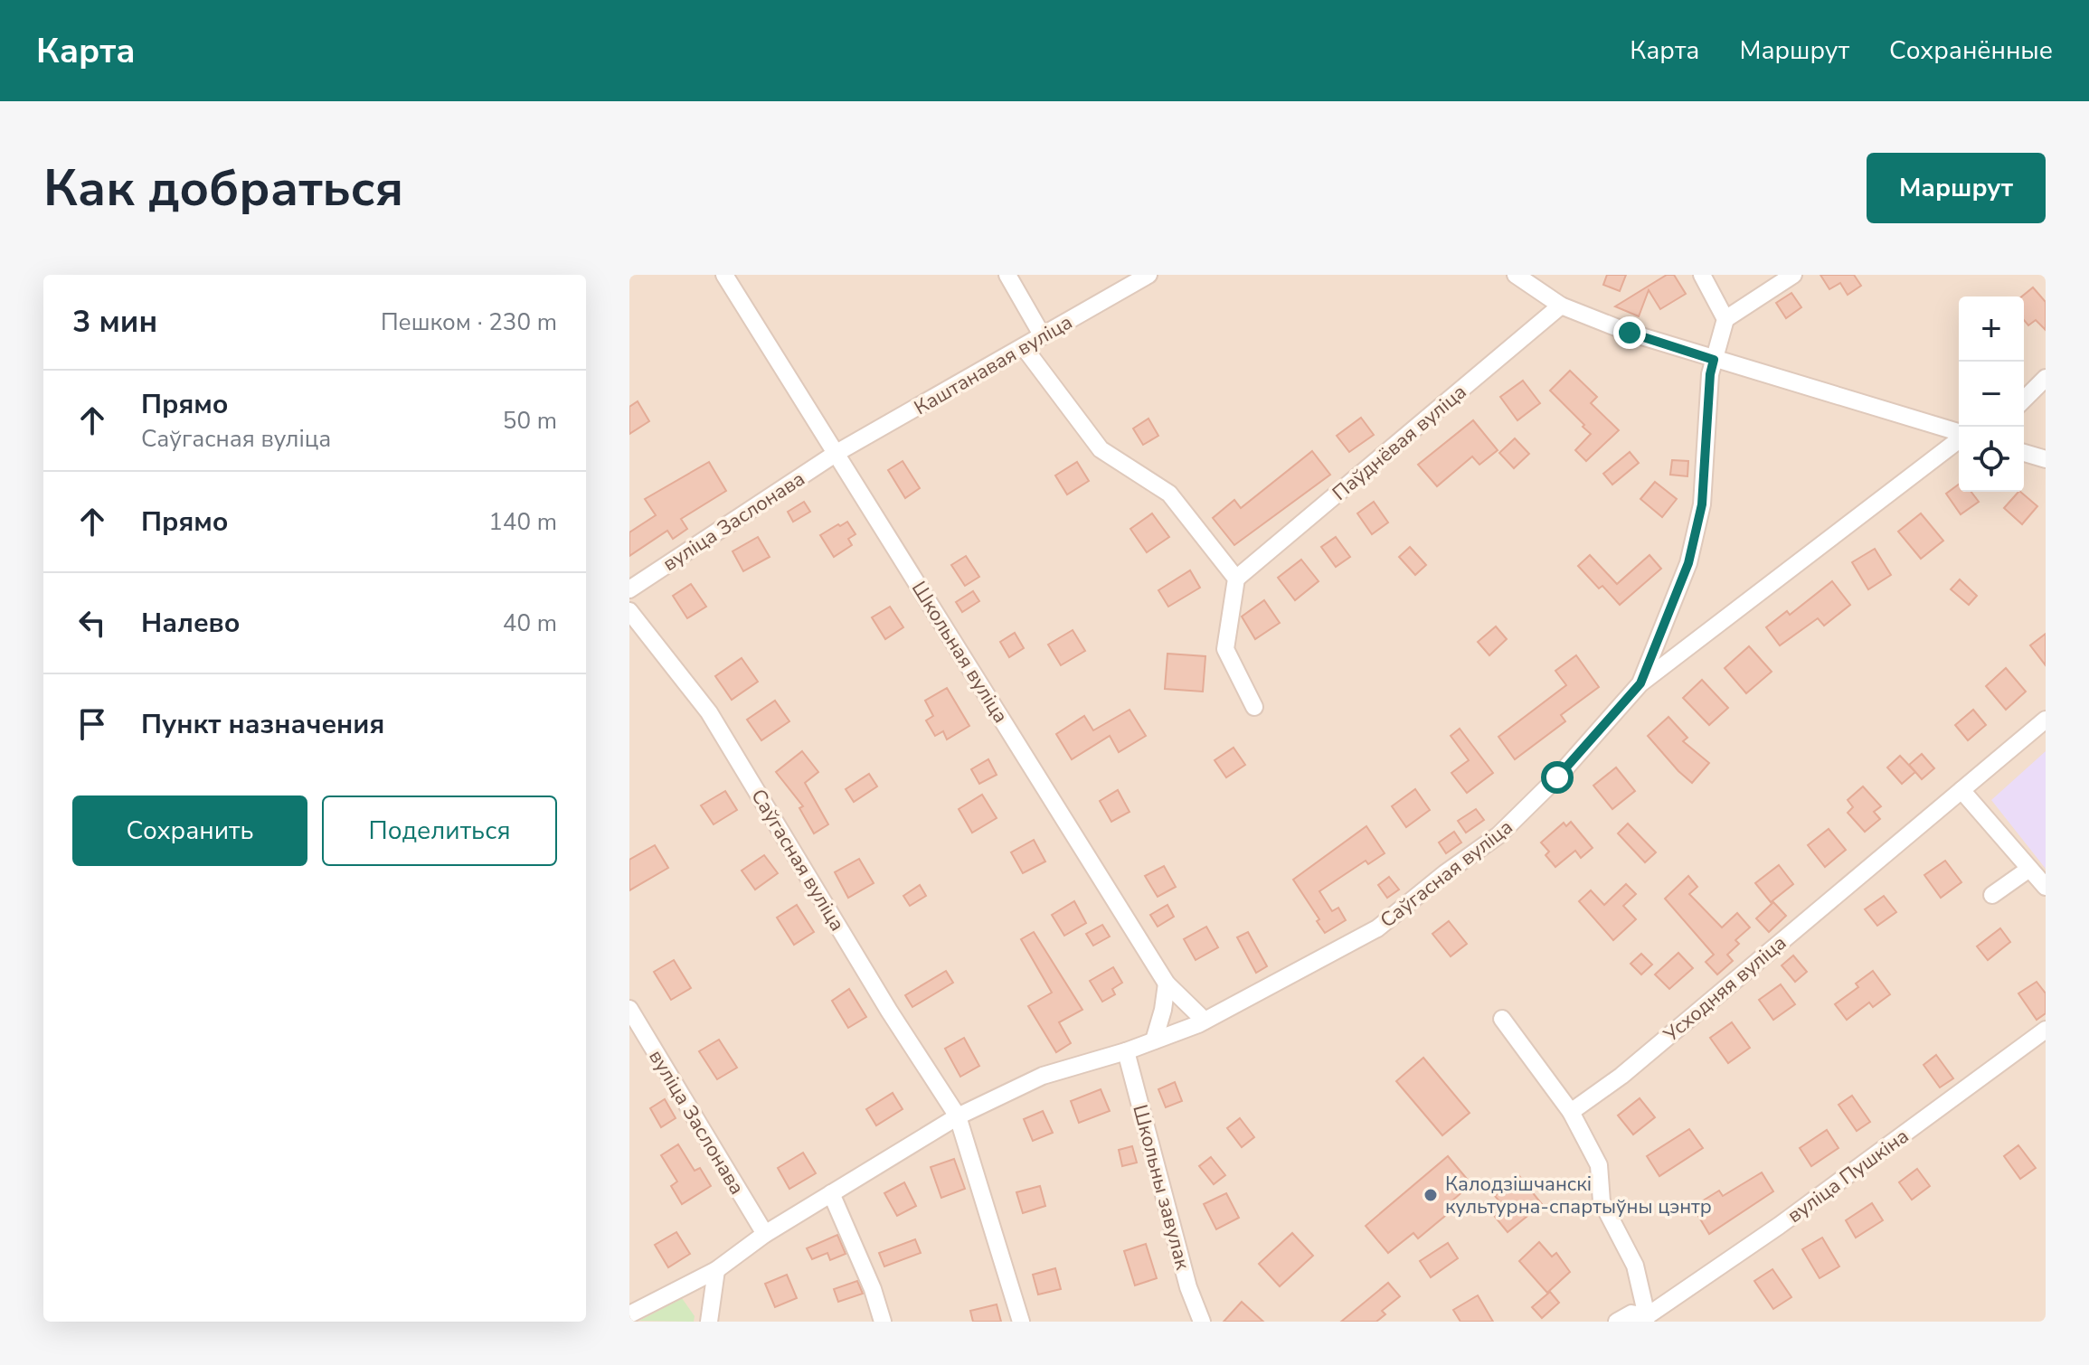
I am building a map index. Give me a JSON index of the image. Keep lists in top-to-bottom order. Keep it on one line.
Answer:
{"streets":{"street":["Каштанавая вуліца","Паўднёвая вуліца","вуліца Заслонава","Школьная вуліца","Саўгасная вуліца","Усходняя вуліца","вуліца Пушкіна","Школьны завулак"]},"crossings":[["Каштанавая вуліца","вуліца Заслонава"],["Каштанавая вуліца","Школьная вуліца"],["вуліца Заслонава","Школьная вуліца"],["вуліца Заслонава","Саўгасная вуліца"],["Школьная вуліца","Саўгасная вуліца"],["Саўгасная вуліца","Школьны завулак"]],"places":["Калодзішчанскі культурна-спартыўны цэнтр"],"page":{"header":"Карта","nav":["Карта","Маршрут","Сохранённые"],"buttons":["Маршрут",["Сохранить","Поделиться"]],"title":"Как добраться","heading":["3 мин","Пешком · 230 m"],"map_buttons":["+","−"],"list":[["Прямо","Саўгасная вуліца","50 m"],["Прямо","140 m"],["Налево","40 m"],"Пункт назначения"]}}
